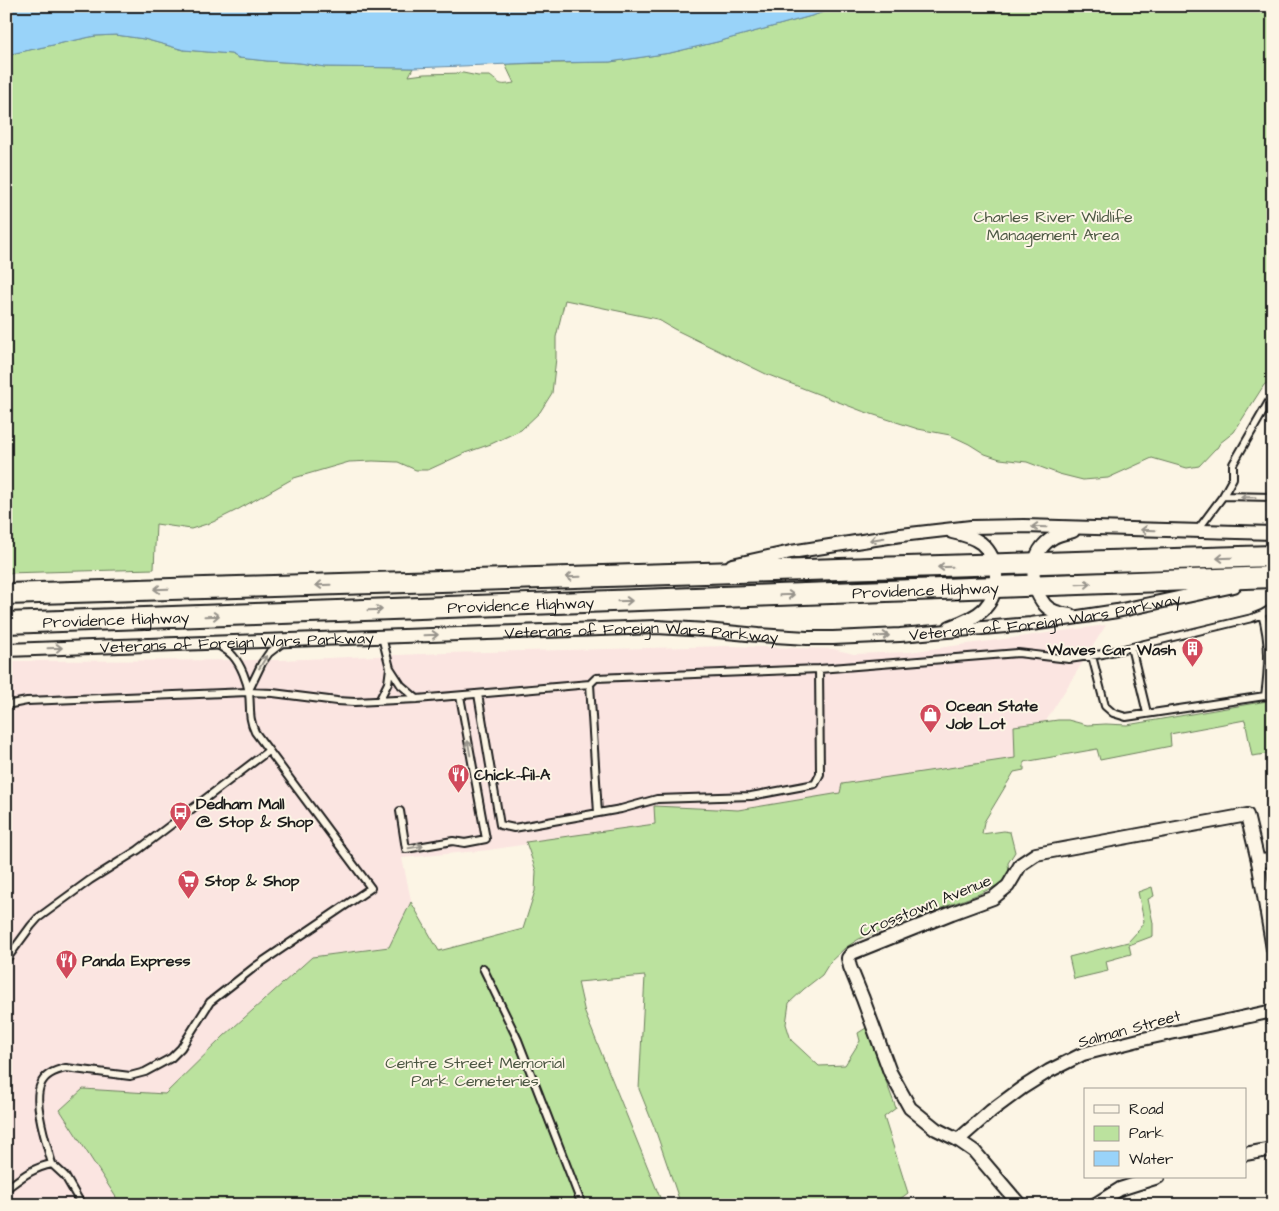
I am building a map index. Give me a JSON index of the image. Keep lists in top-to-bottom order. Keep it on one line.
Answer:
{"streets":{"highway":["Providence Highway","Veterans of Foreign Wars Parkway"],"street":["Crosstown Avenue","Salman Street"]},"crossings":[["Providence Highway","Veterans of Foreign Wars Parkway"],["Crosstown Avenue","Salman Street"]],"one_way":["Veterans of Foreign Wars Parkway"],"parks":["Charles River Wildlife Management Area","Centre Street Memorial Park Cemeteries"],"places":{"building":["Waves Car Wash"],"shop":["Ocean State Job Lot"],"restaurant":["Chick-fil-A","Panda Express"],"bus stop":["Dedham Mall @ Stop & Shop"],"supermarket":["Stop & Shop"]},"legend":["Road","Park","Water"]}
